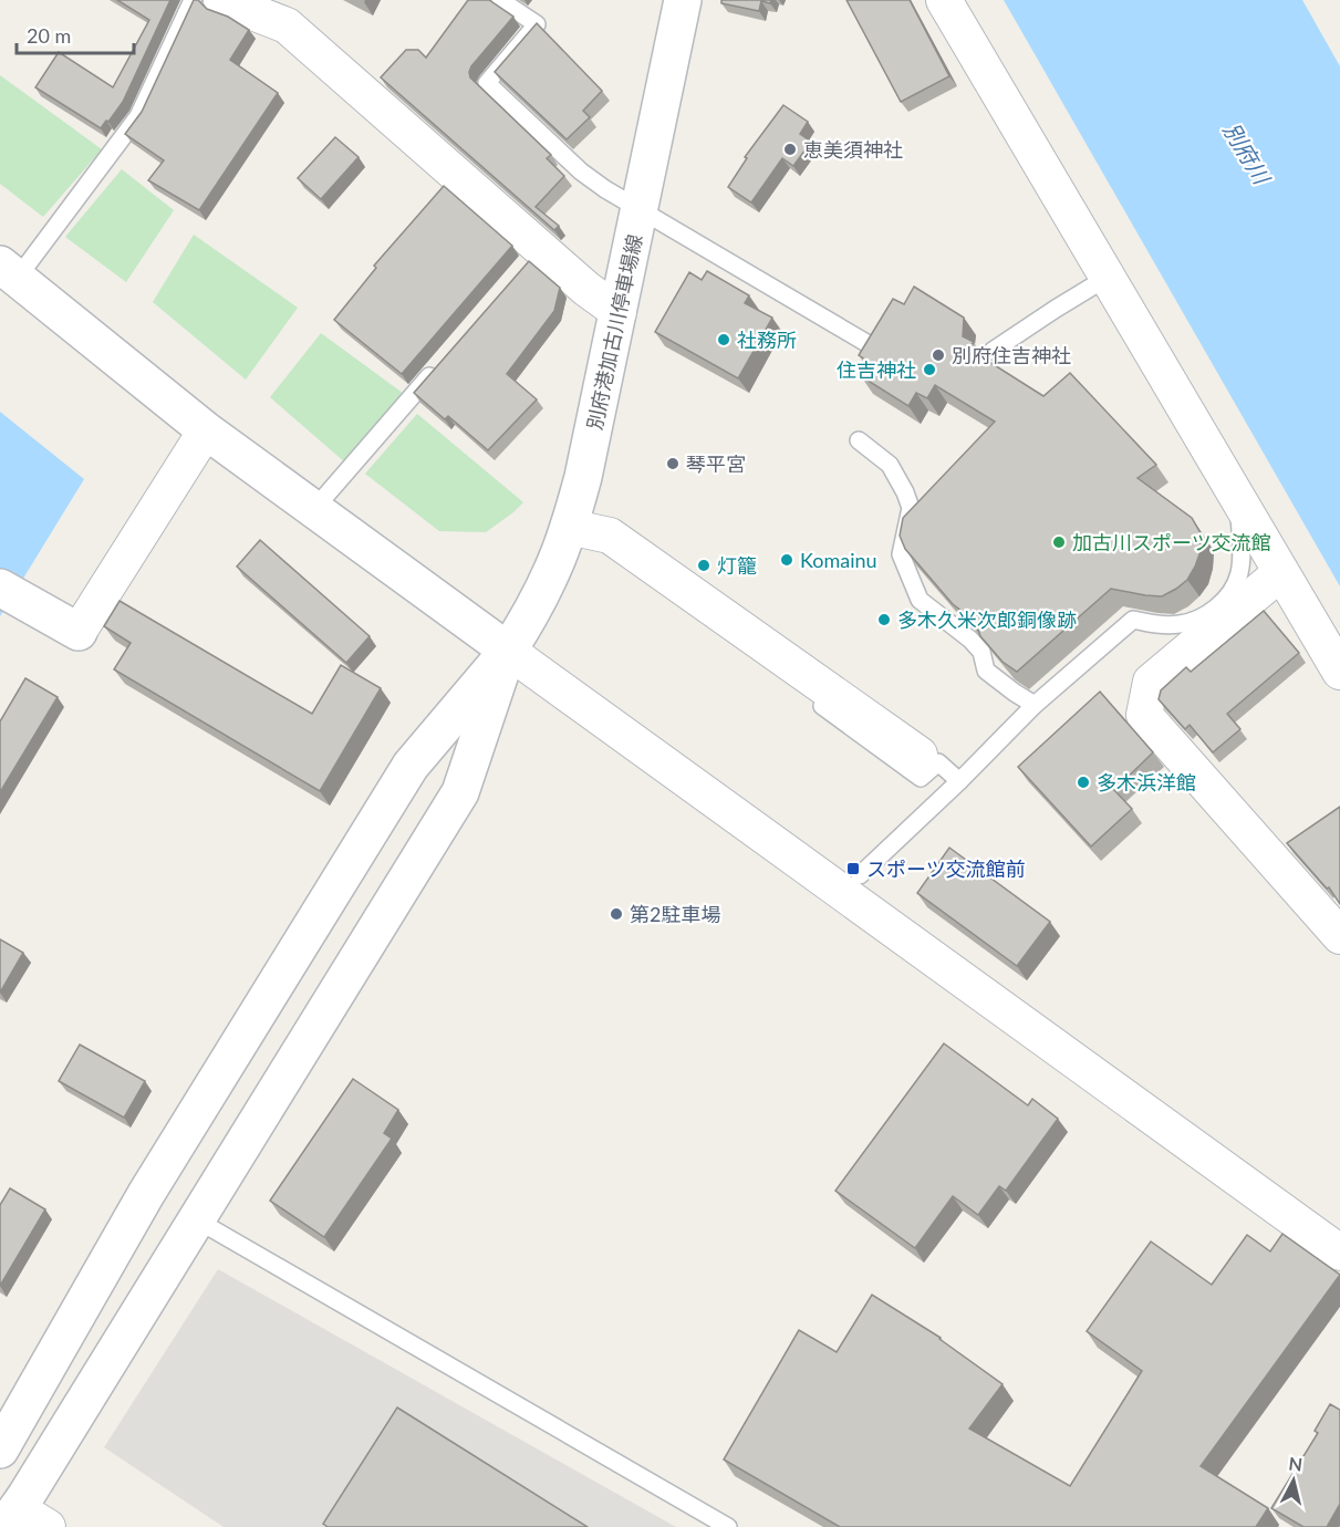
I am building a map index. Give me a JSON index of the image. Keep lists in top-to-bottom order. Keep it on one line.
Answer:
{"streets":{"street":["別府港加古川停車場線"]},"water":["別府川"],"places":{"other":["恵美須神社","社務所","別府住吉神社","住吉神社","琴平宮","加古川スポーツ交流館","Komainu","灯籠","多木久米次郎銅像跡","多木浜洋館","第2駐車場"],"transit":["スポーツ交流館前"]},"scale_bar":"20 m","north":"top"}
